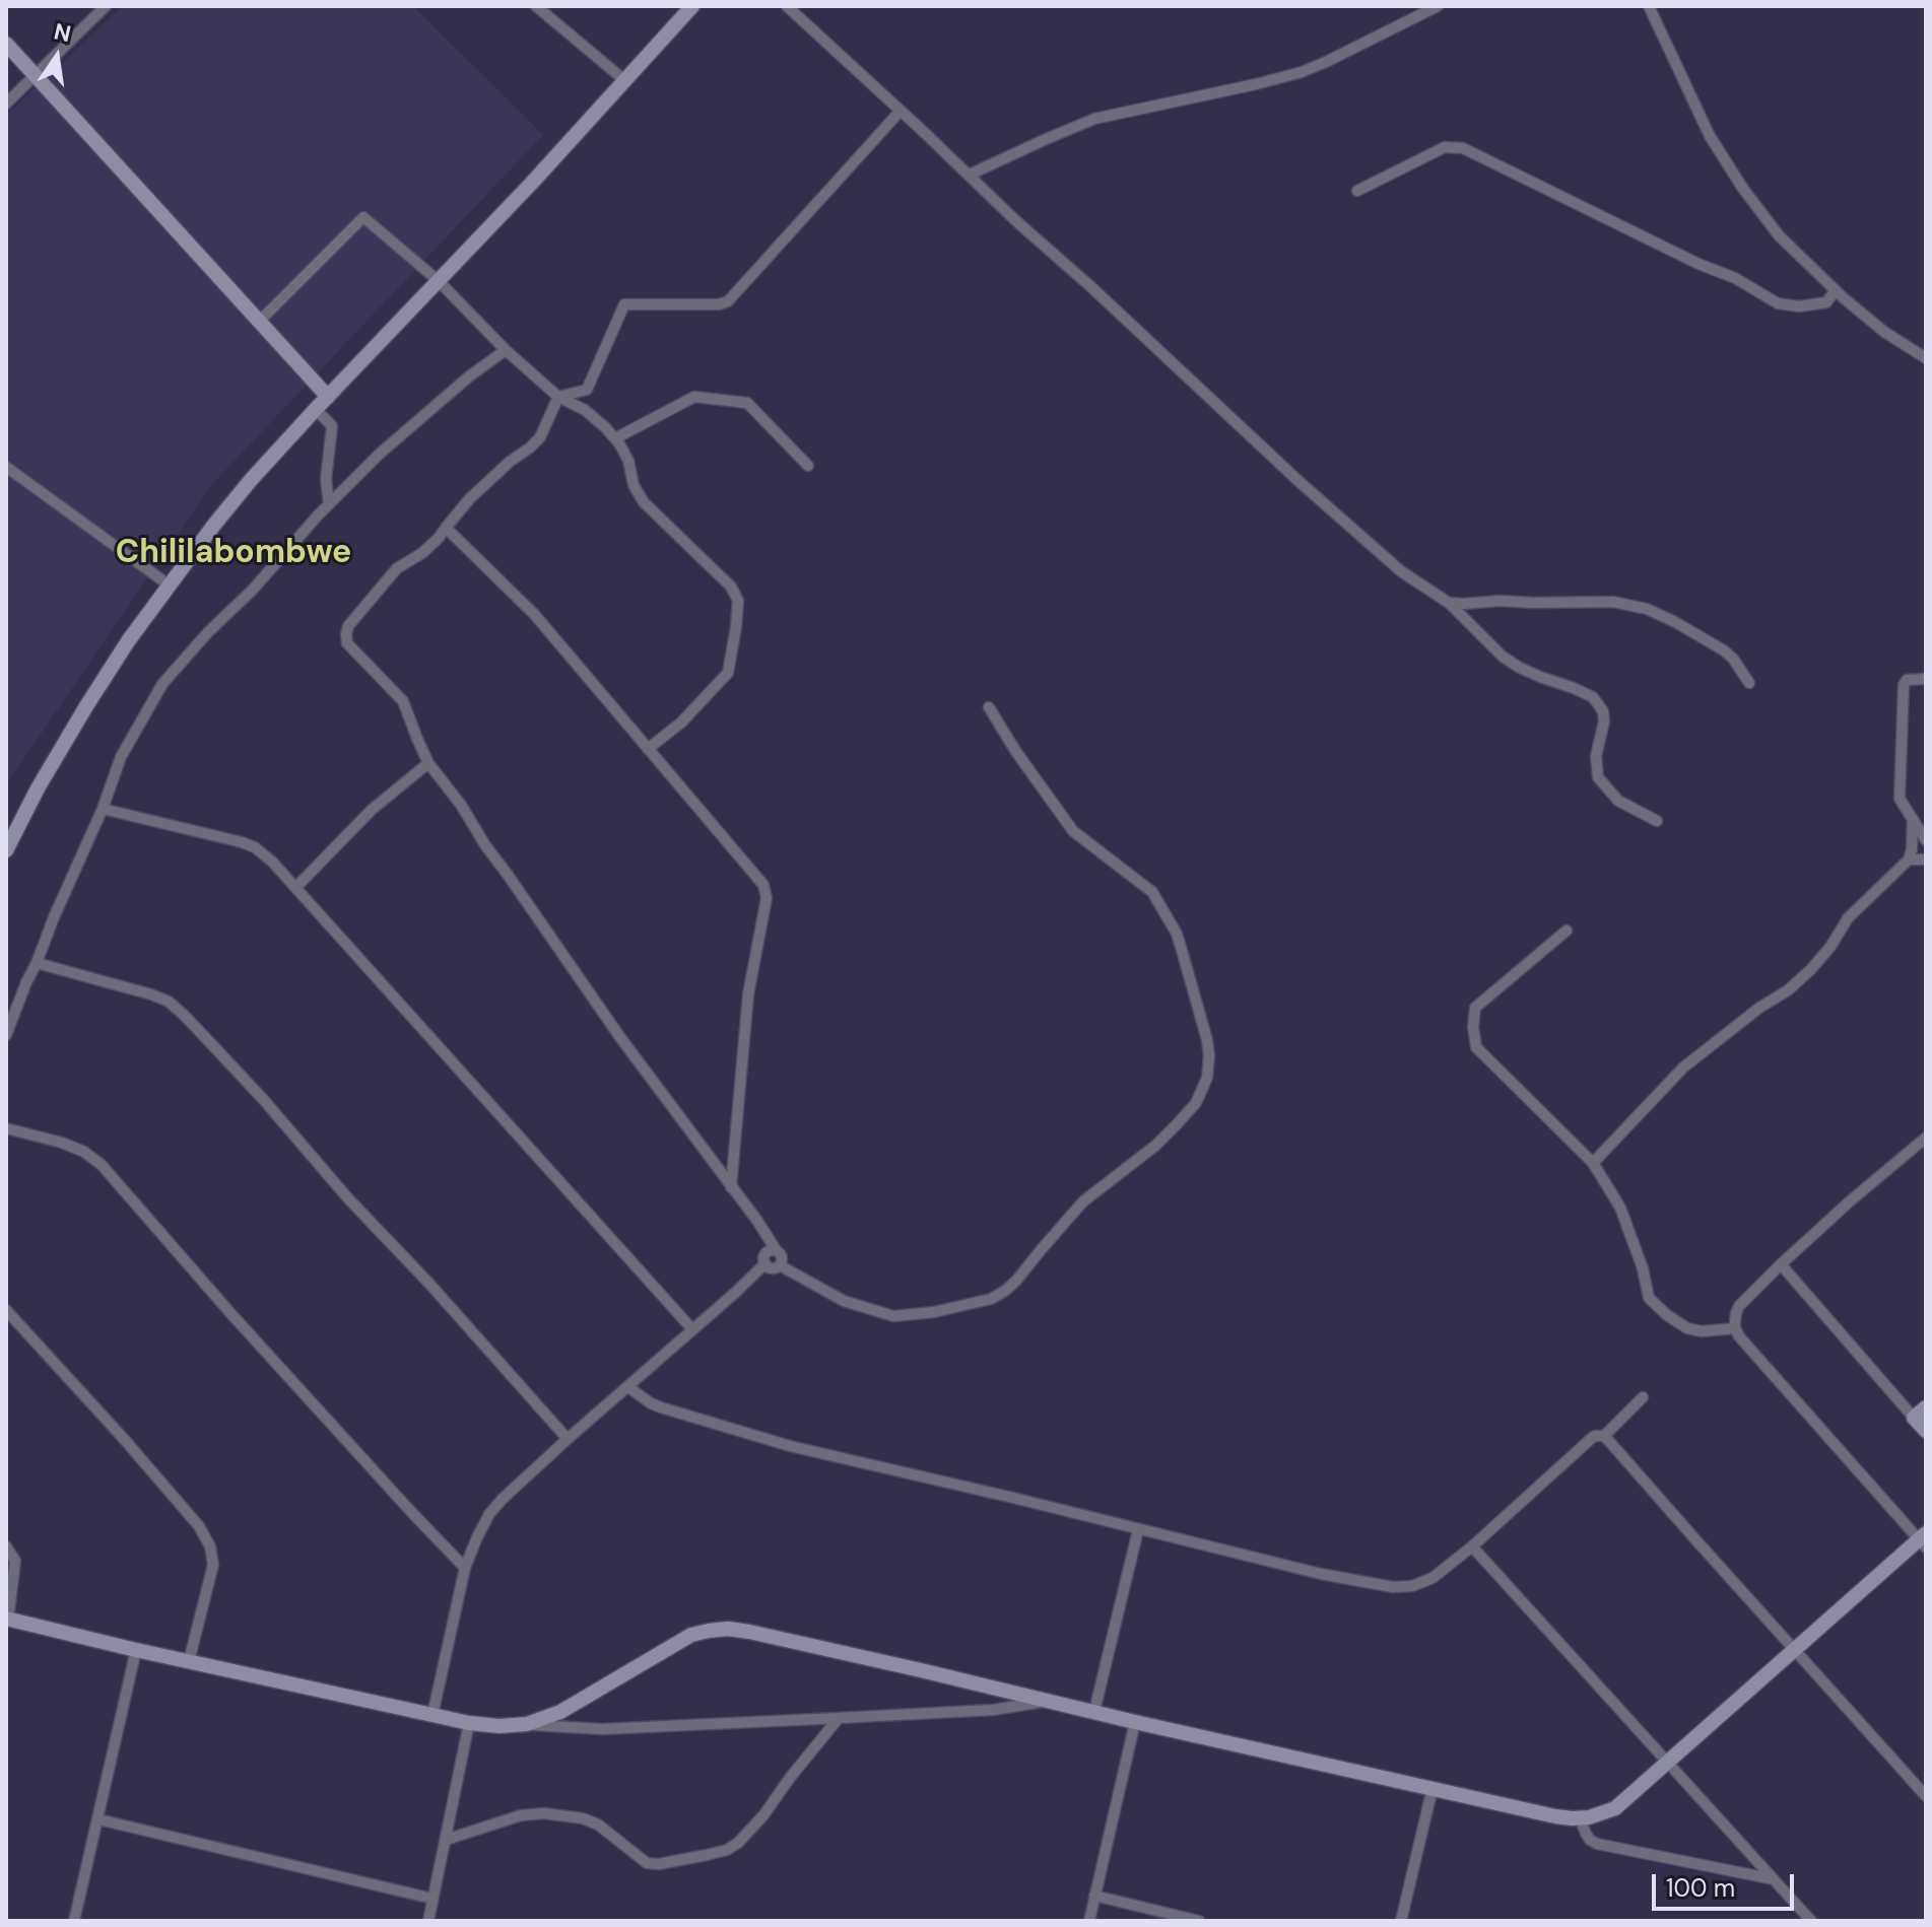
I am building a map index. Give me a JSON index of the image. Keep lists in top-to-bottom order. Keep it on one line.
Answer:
{"districts":["Chililabombwe"],"scale_bar":"100 m","north":"top"}
